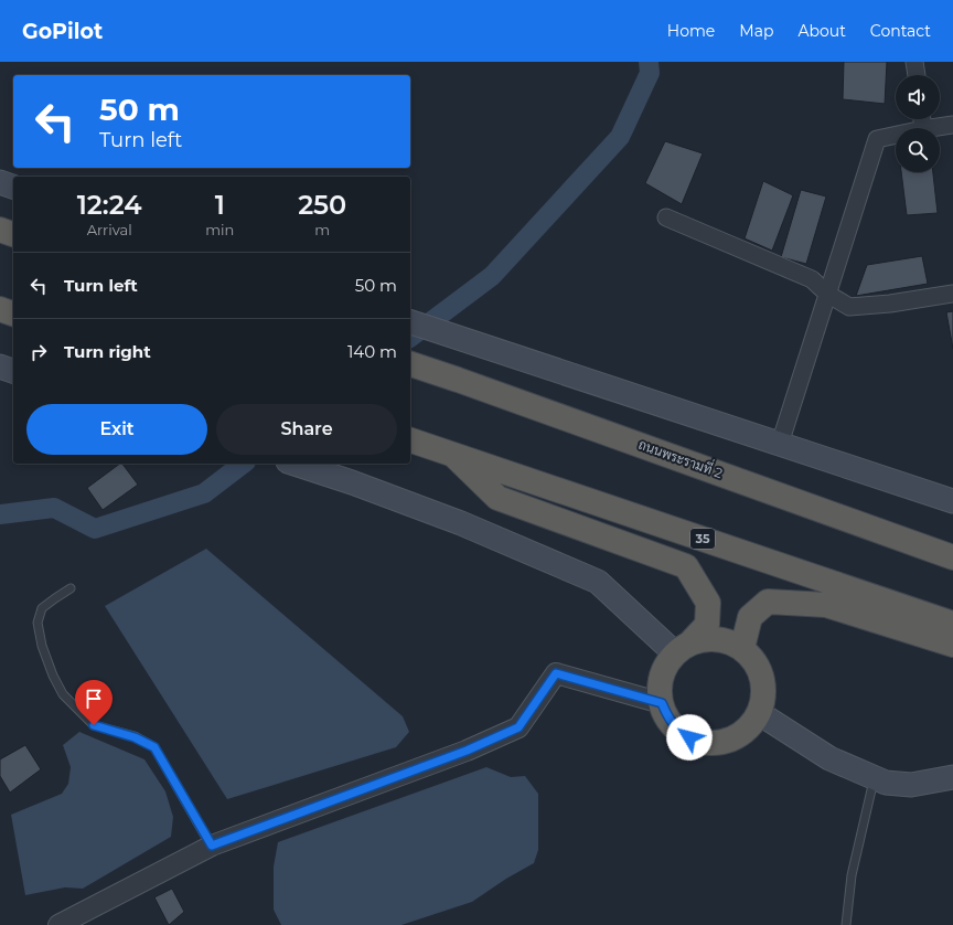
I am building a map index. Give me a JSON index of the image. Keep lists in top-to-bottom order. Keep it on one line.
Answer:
{"streets":{"highway":["ถนนพระรามที่ 2","35"]},"page":{"header":"GoPilot","nav":["Home","Map","About","Contact"],"turn":["50 m","Turn left"],"eta":["12:24","Arrival","1","min","250","m"],"list":[{"name":"Turn left","value":"50 m"},{"name":"Turn right","value":"140 m"}],"buttons":["Exit","Share"]}}
